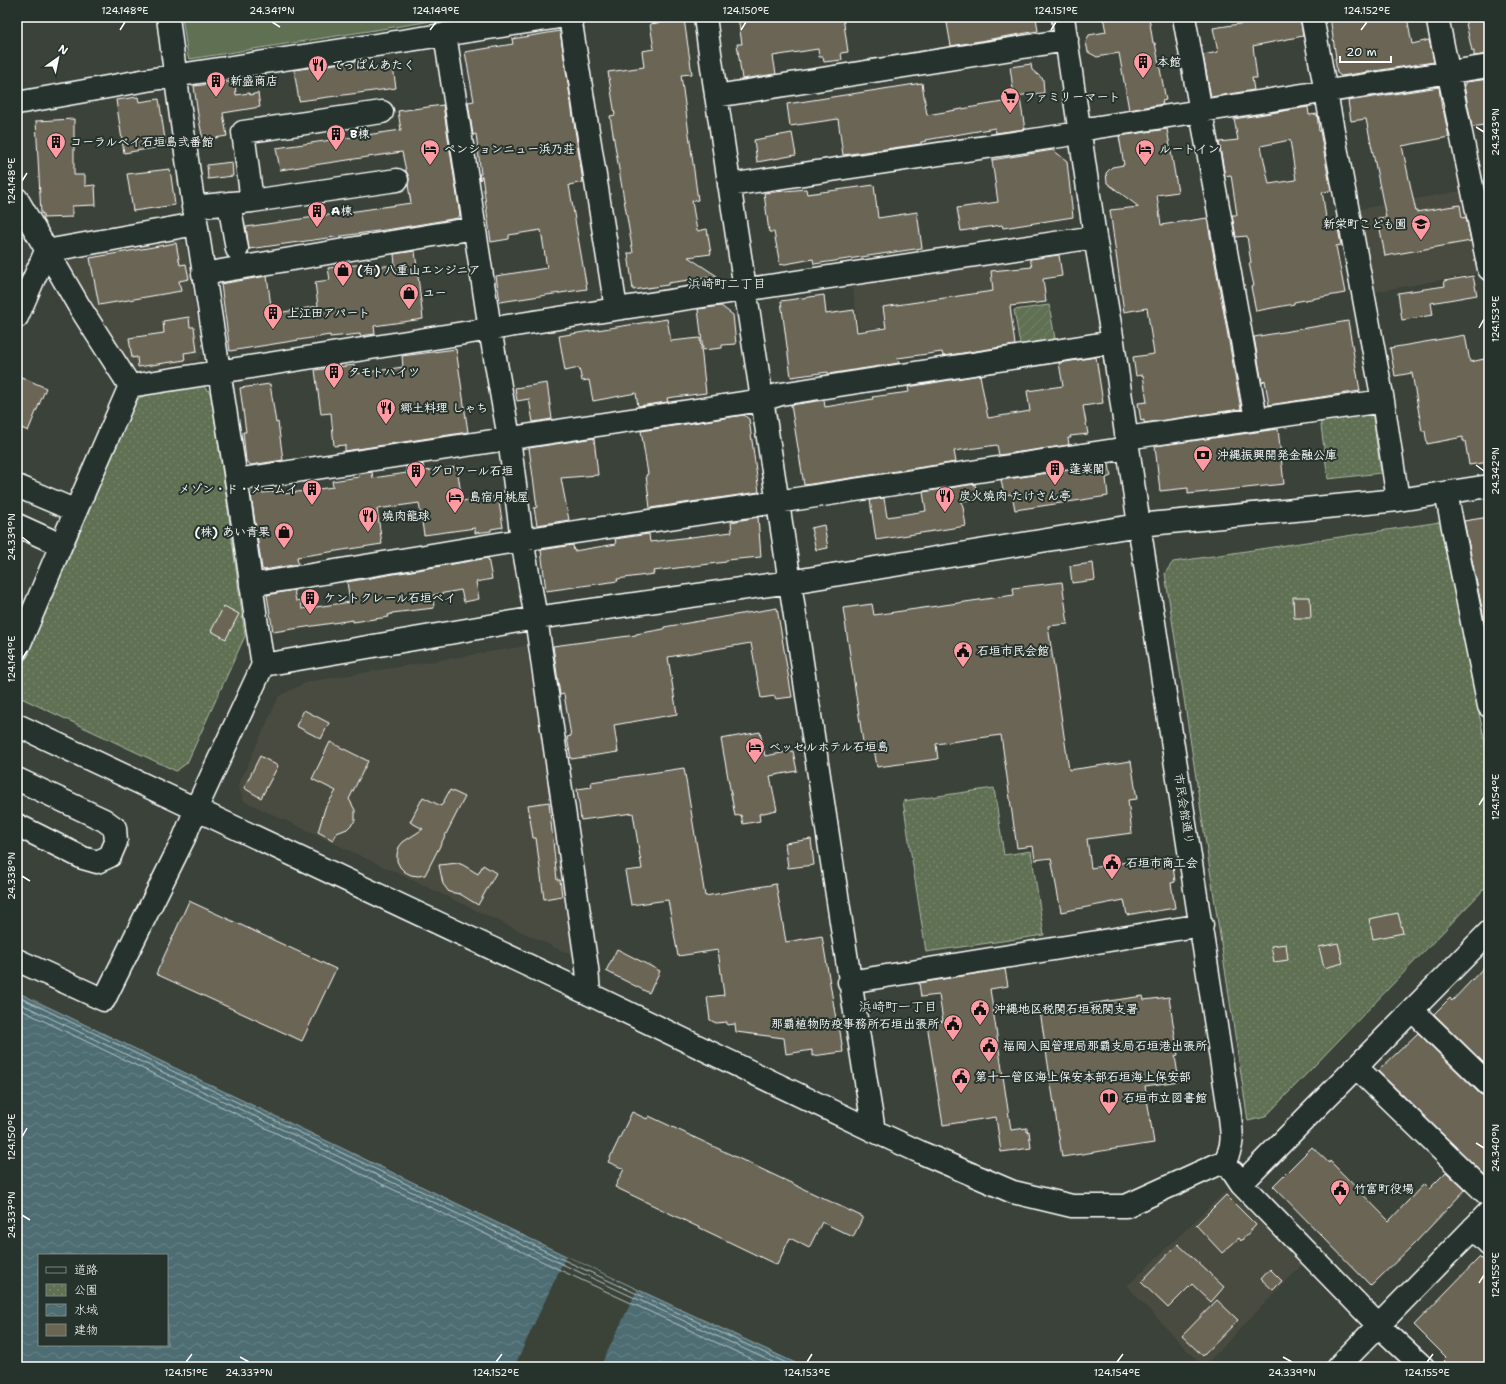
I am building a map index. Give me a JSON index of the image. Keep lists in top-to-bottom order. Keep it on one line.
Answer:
{"streets":{"street":["市民会館通り"]},"districts":["浜崎町二丁目","浜崎町一丁目"],"places":{"building":["本館","新盛商店","B棟","コーラルベイ石垣島弐番館","A棟","上江田アパート","タモトハイツ","蓬莱閣","グロワール石垣","メゾン・ド・メームイ","ケントクレール石垣ベイ"],"restaurant":["てっぱんあたく","郷土料理 しゃち","炭火燒肉 たけさん亭","燒肉龍球"],"supermarket":["ファミリーマート"],"hotel":["ペンションニュー浜乃荘","ルートイン","島宿月桃屋","ベッセルホテル石垣島"],"school or university":["新栄町こども園"],"shop":["(有) 八重山エンジニア","ユー","(株) あい青果"],"bank":["沖縄振興開発金融公庫"],"public building":["石垣市民会館","石垣市商工会","沖縄地区税関石垣税関支署","那覇植物防疫事務所石垣出張所","福岡入国管理局那覇支局石垣港出張所","第十一管区海上保安本部石垣海上保安部","竹富町役場"],"library":["石垣市立図書館"]},"legend":["道路","公園","水域","建物"],"scale_bar":"20 m","north":"top right","coordinates":["124.148°E","24.341°N","124.149°E","124.150°E","124.151°E","124.152°E","24.343°N","124.153°E","24.342°N","24.339°N","124.154°E","24.338°N","24.340°N","24.337°N","124.155°E"]}
